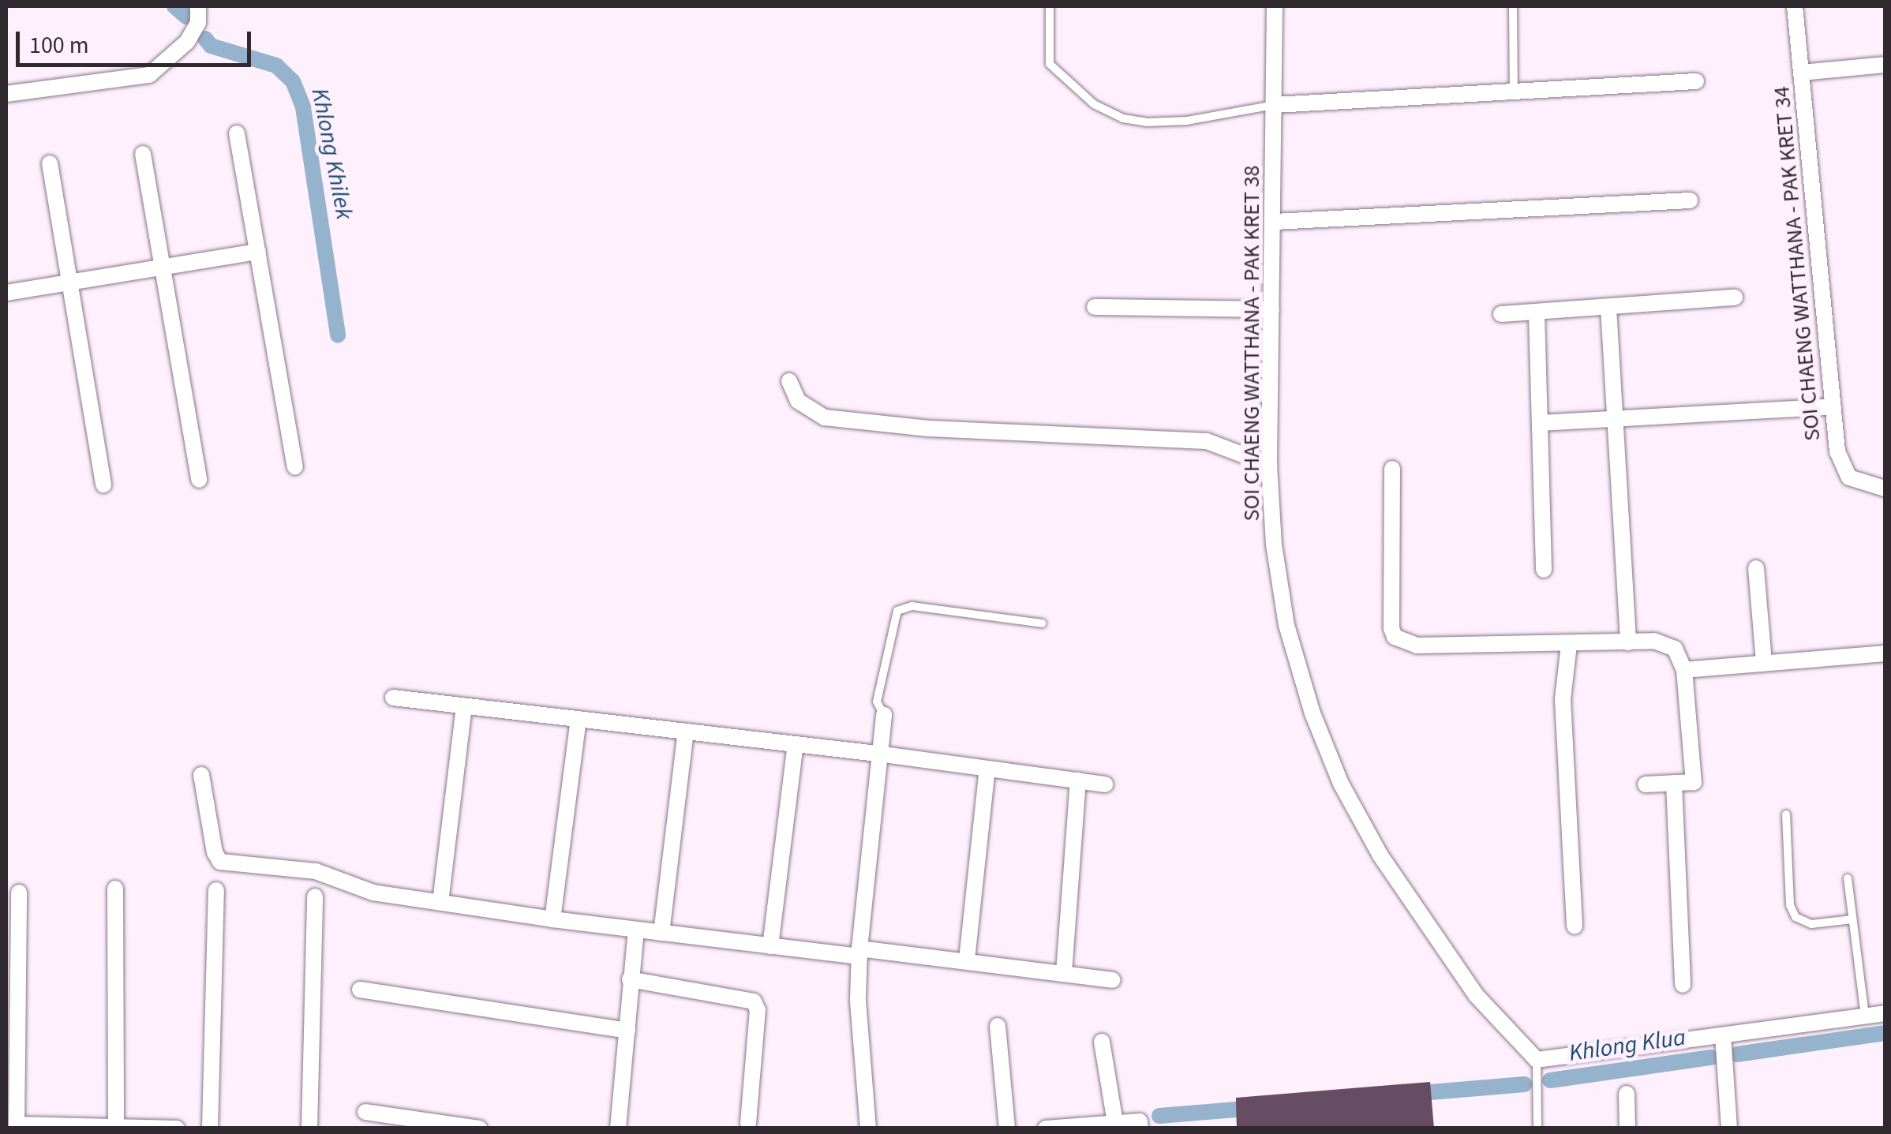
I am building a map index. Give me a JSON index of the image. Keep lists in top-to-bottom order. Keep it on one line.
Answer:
{"streets":{"street":["SOI CHAENG WATTHANA - PAK KRET 34","SOI CHAENG WATTHANA - PAK KRET 38"]},"water":["Khlong Khilek","Khlong Klua"],"scale_bar":"100 m"}
